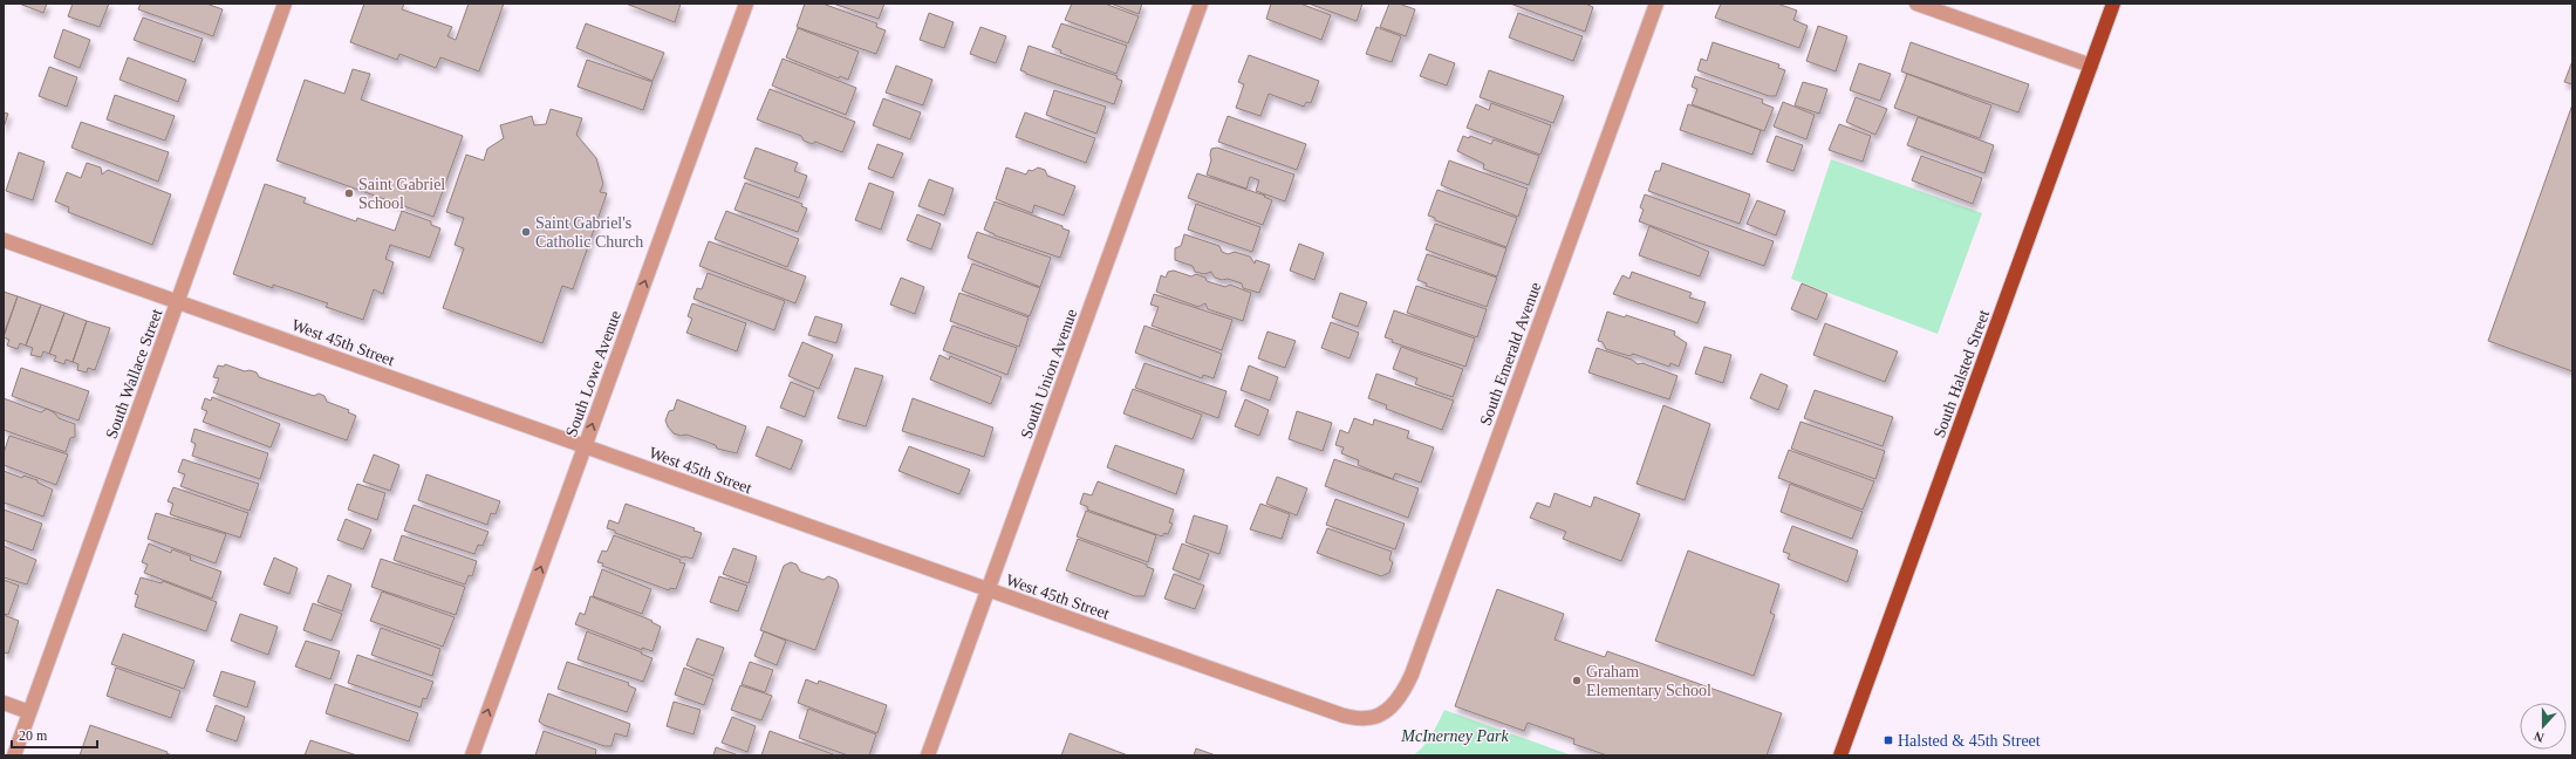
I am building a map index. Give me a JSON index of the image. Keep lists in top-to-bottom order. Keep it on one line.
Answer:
{"streets":{"main road":["South Halsted Street"],"street":["West 45th Street","South Emerald Avenue","South Wallace Street","South Lowe Avenue","South Union Avenue"]},"crossings":[["West 45th Street","South Emerald Avenue"],["West 45th Street","South Wallace Street"],["West 45th Street","South Lowe Avenue"],["West 45th Street","South Union Avenue"]],"one_way":["South Lowe Avenue"],"parks":["McInerney Park"],"places":{"other":["Saint Gabriel School","Saint Gabriel's Catholic Church","Graham Elementary School"],"transit":["Halsted & 45th Street"]},"scale_bar":"20 m","north":"bottom"}
